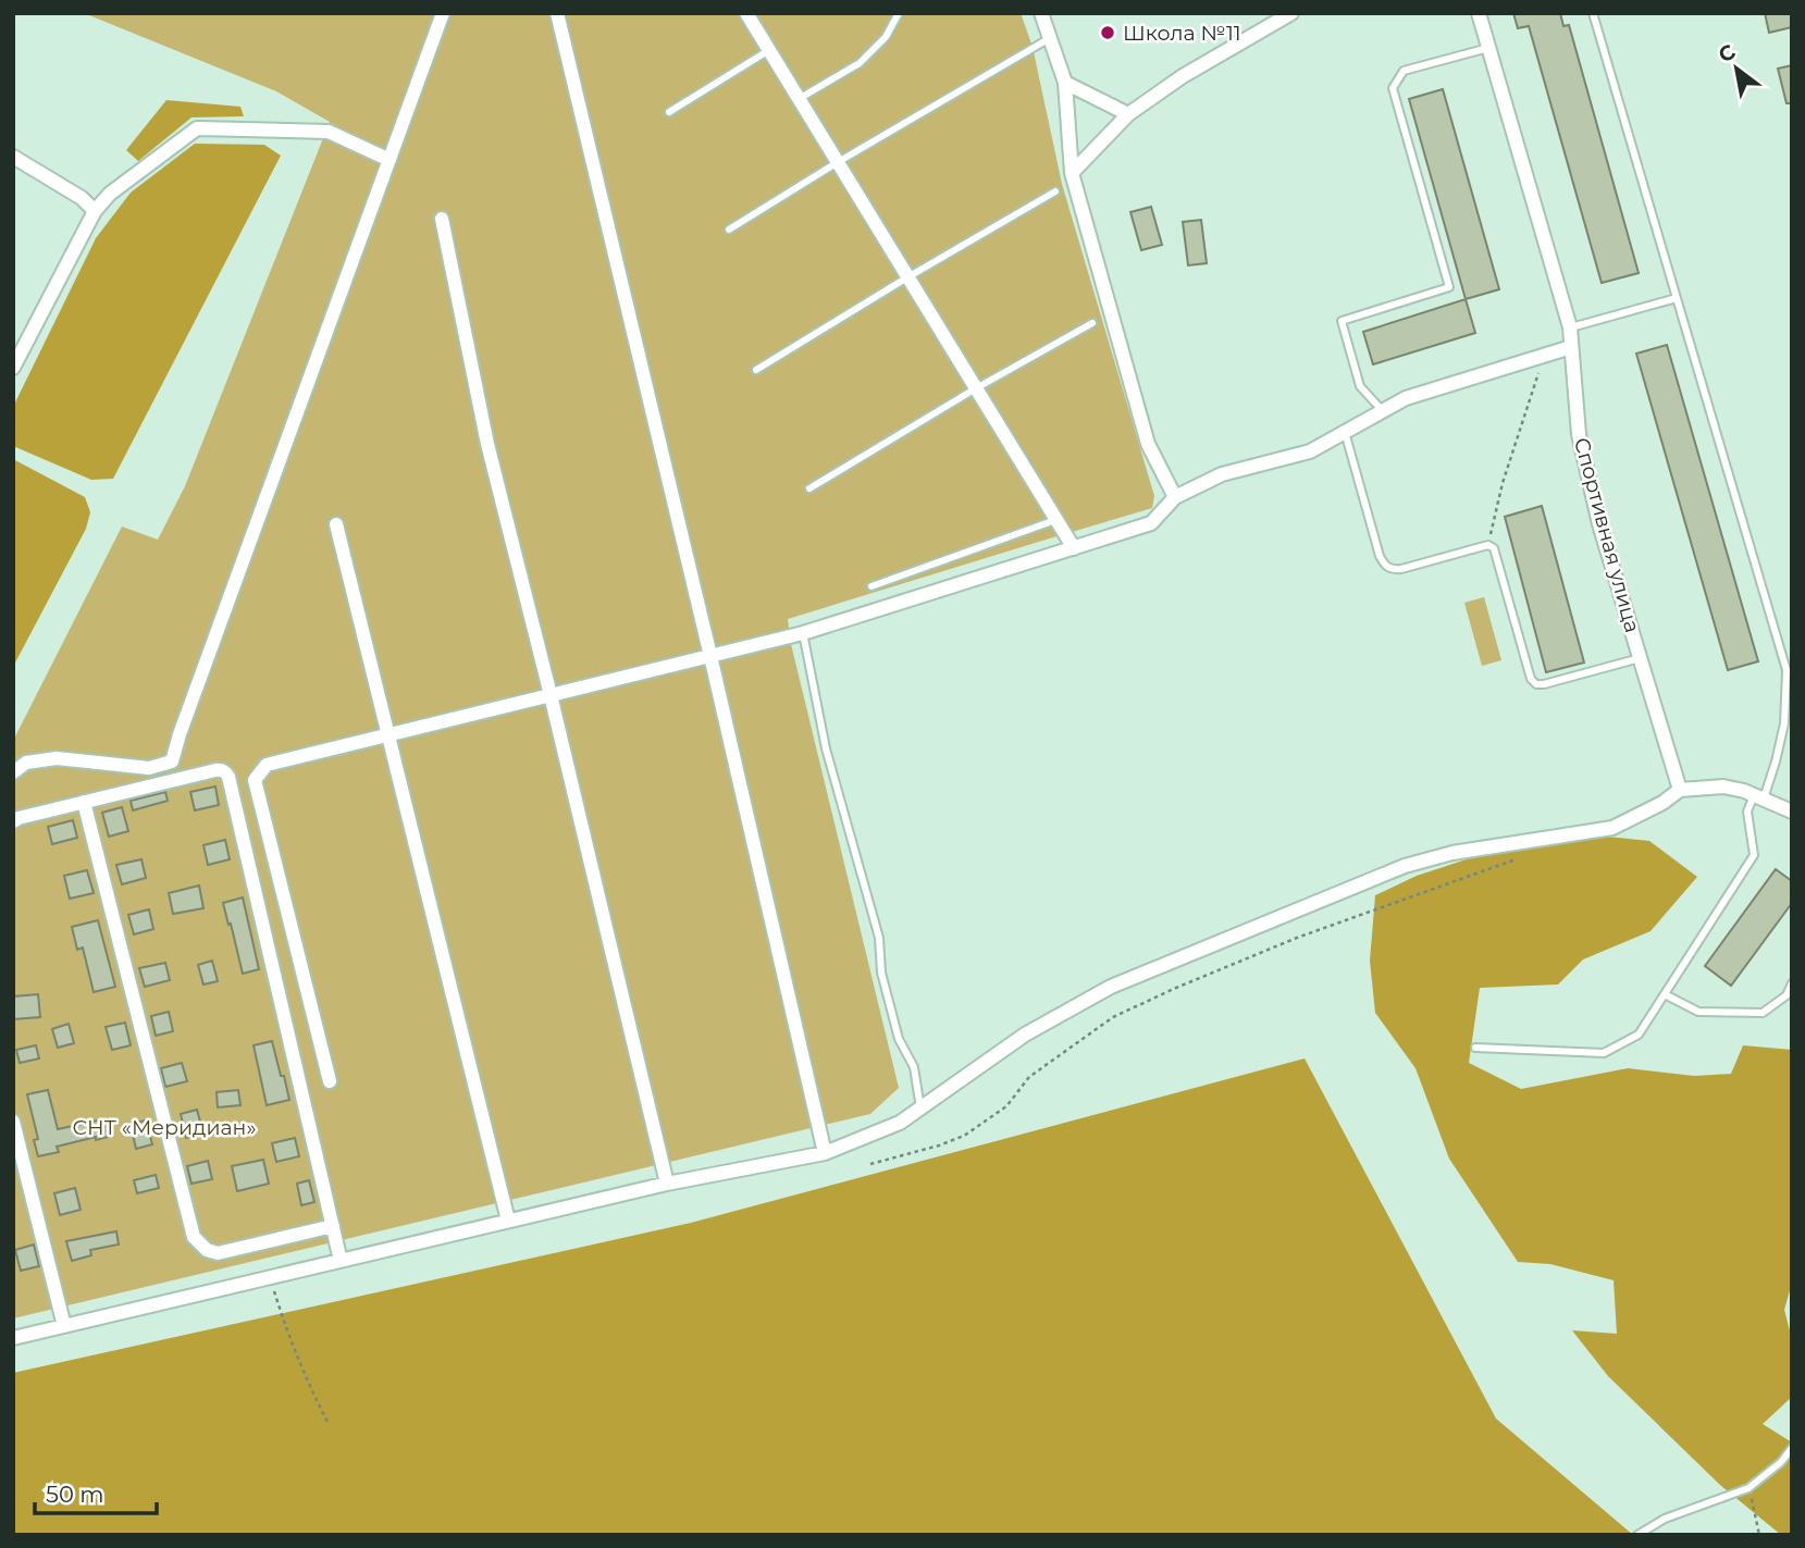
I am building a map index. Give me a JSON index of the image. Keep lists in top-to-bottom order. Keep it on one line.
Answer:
{"streets":{"street":["Спортивная улица"]},"parks":["СНТ «Меридиан»"],"places":["Школа №11"],"scale_bar":"50 m","north":"top left"}
